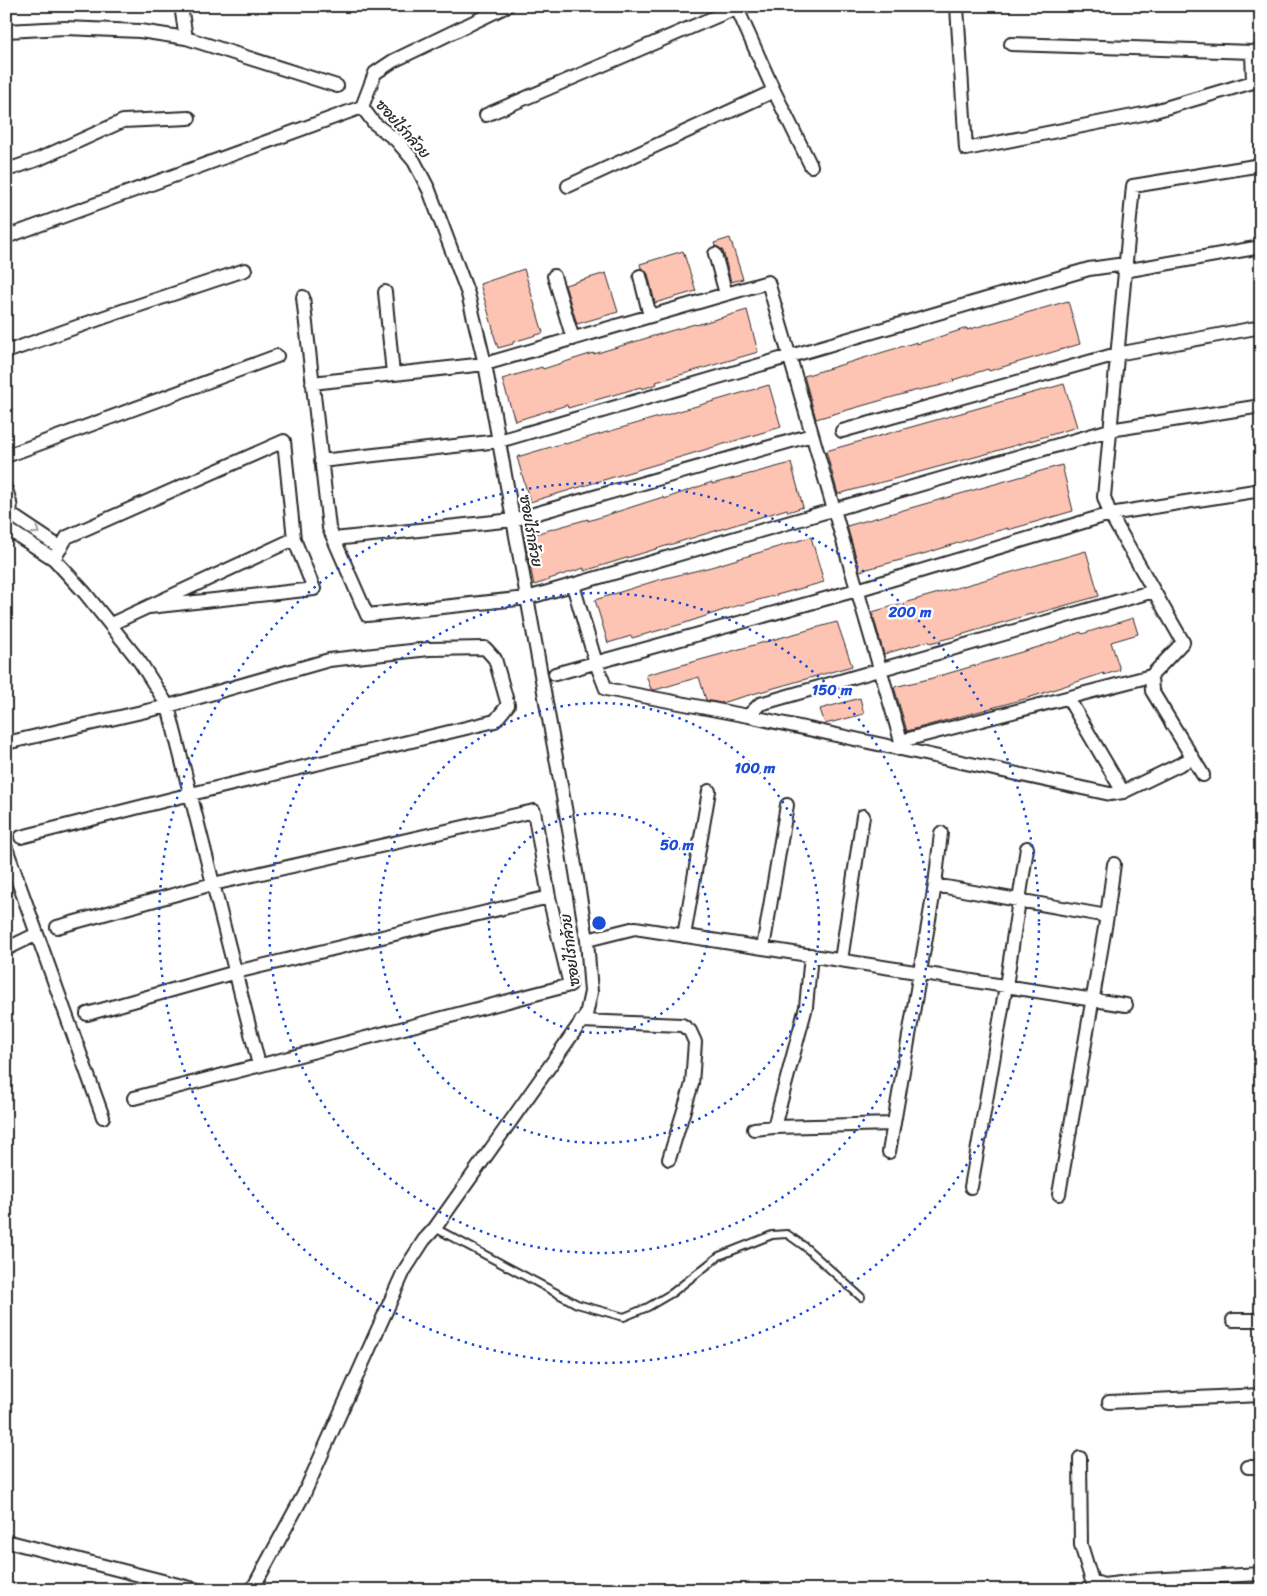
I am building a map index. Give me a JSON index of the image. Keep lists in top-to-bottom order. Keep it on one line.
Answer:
{"streets":{"street":["ซอยไร่กล้วย"]},"rings":["200 m","150 m","100 m","50 m"]}
